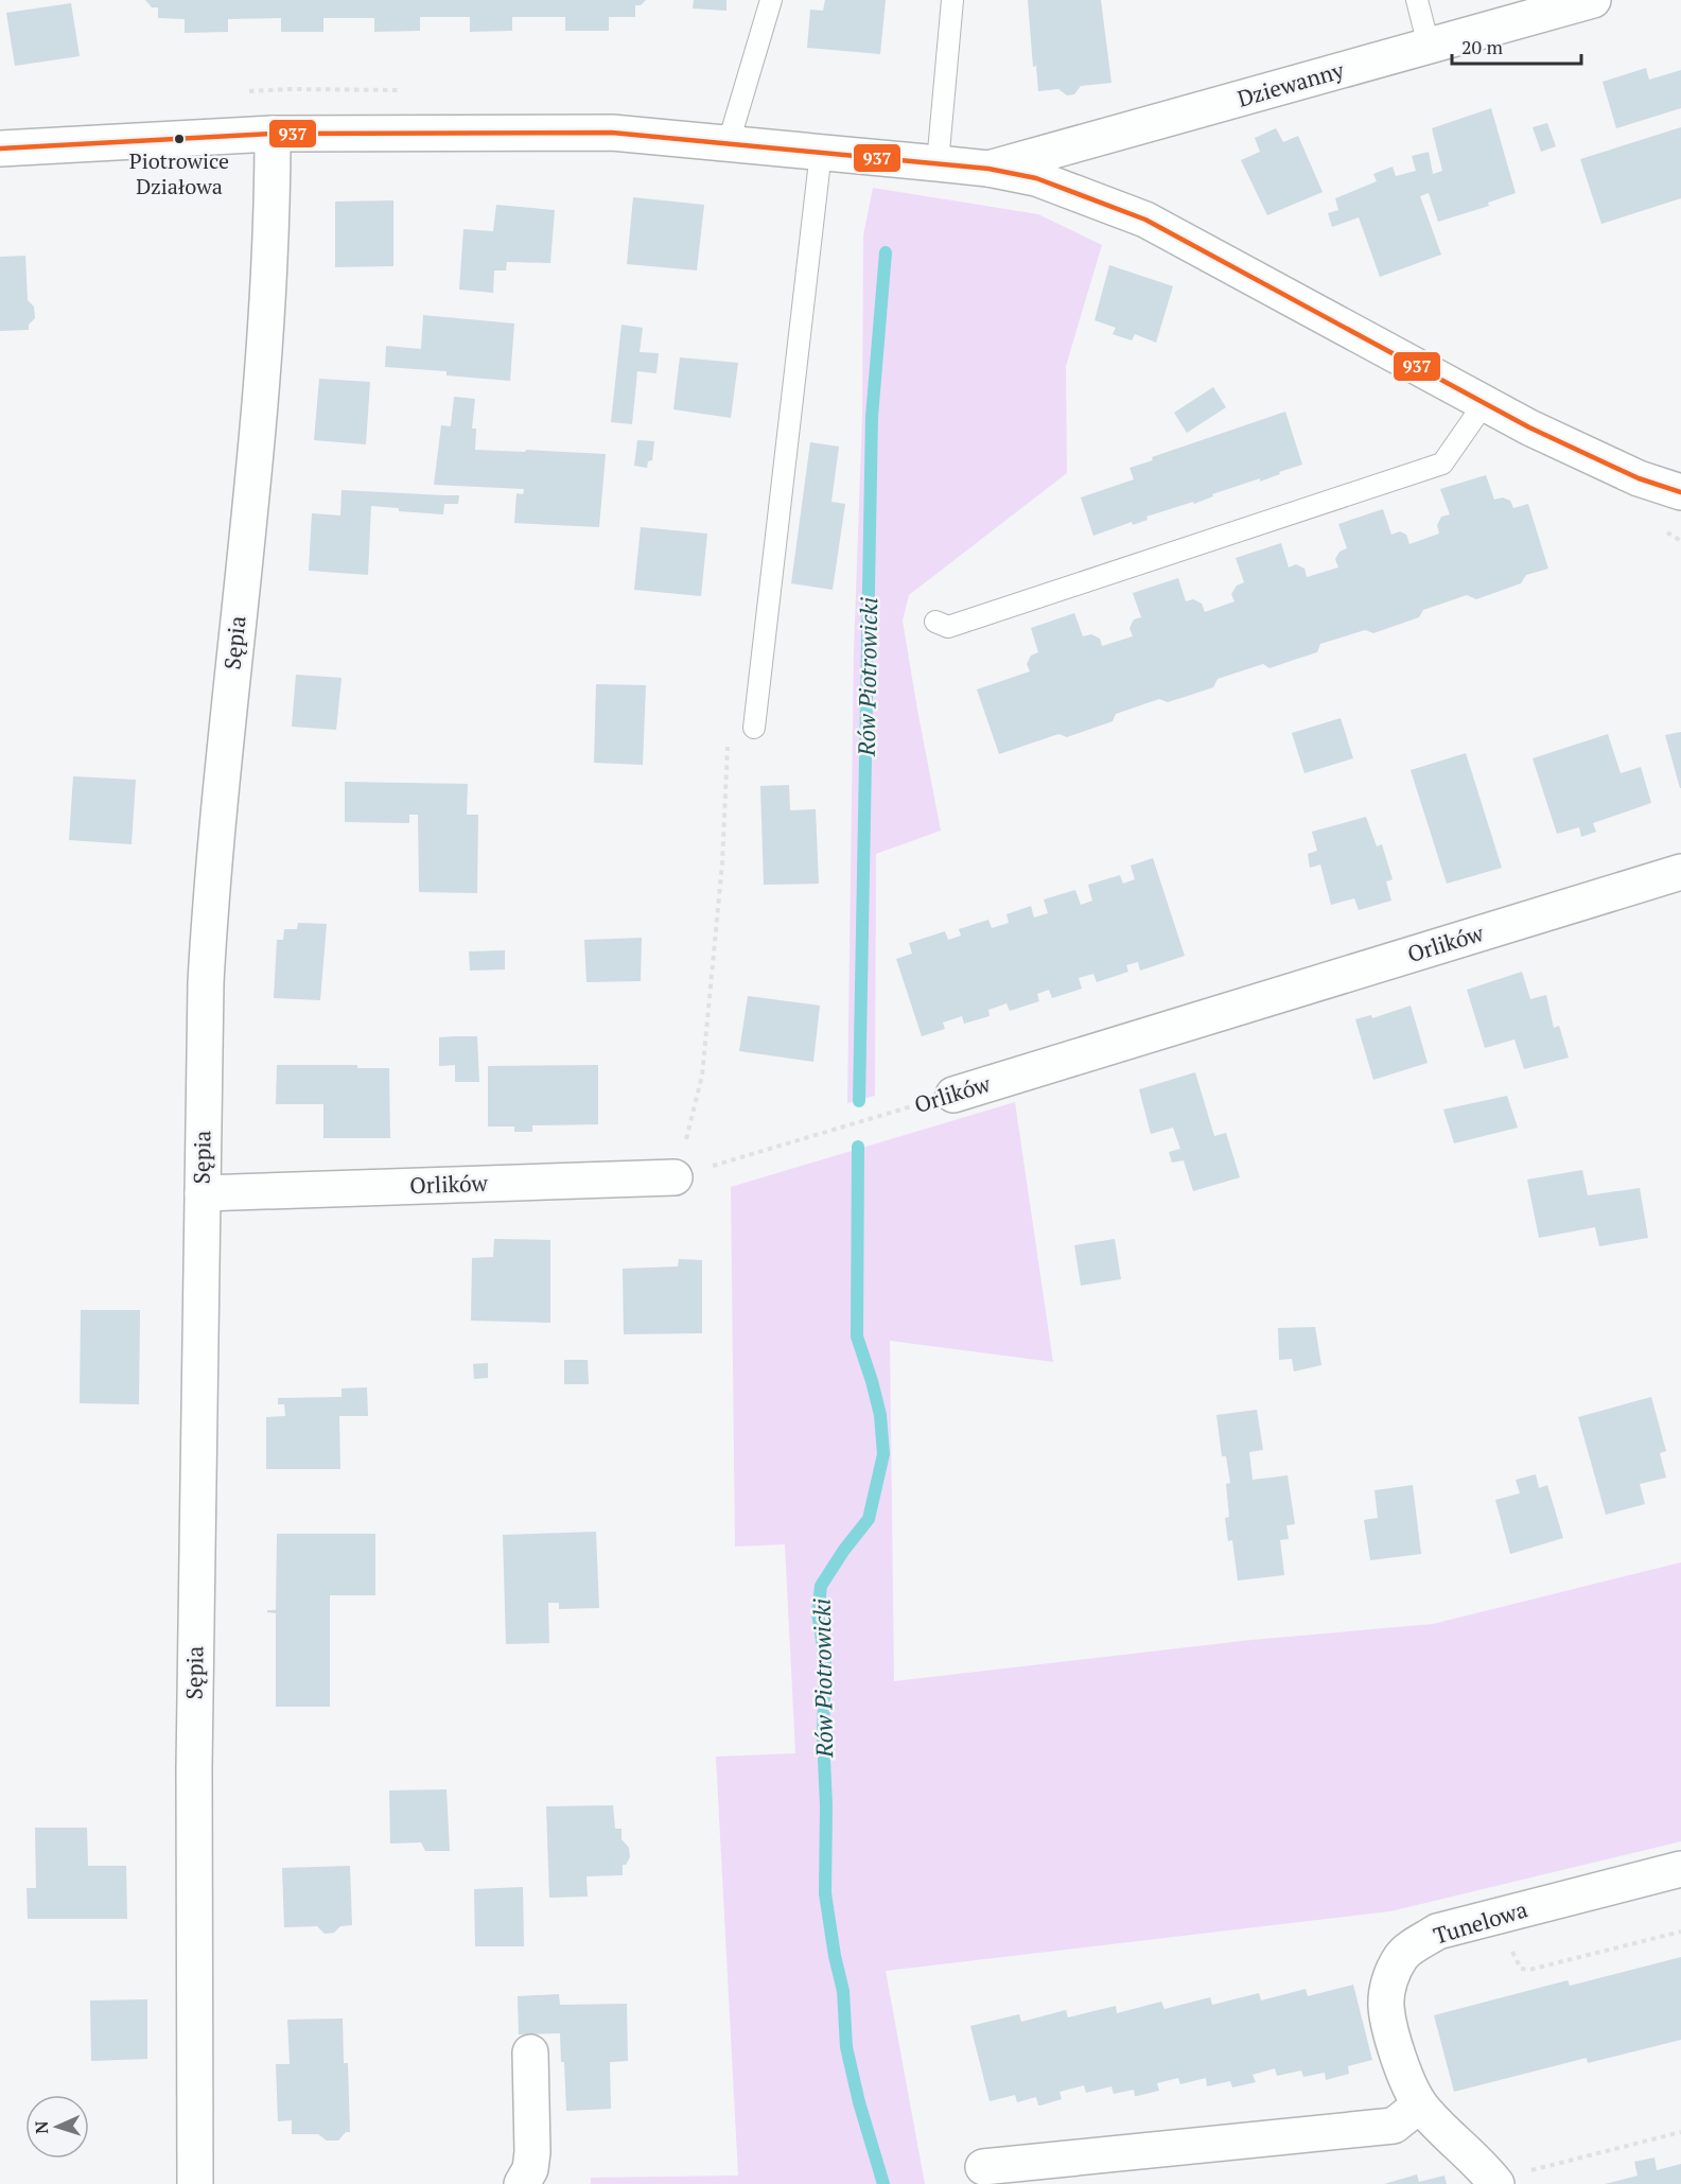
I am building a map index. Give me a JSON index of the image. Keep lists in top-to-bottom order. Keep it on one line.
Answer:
{"streets":{"street":["Dziewanny","Sępia","Orlików","Tunelowa"]},"crossings":[["Sępia","Orlików"]],"water":["Rów Piotrowicki"],"places":["Piotrowice Działowa"],"lines":["transit line 937"],"scale_bar":"20 m","north":"left"}
